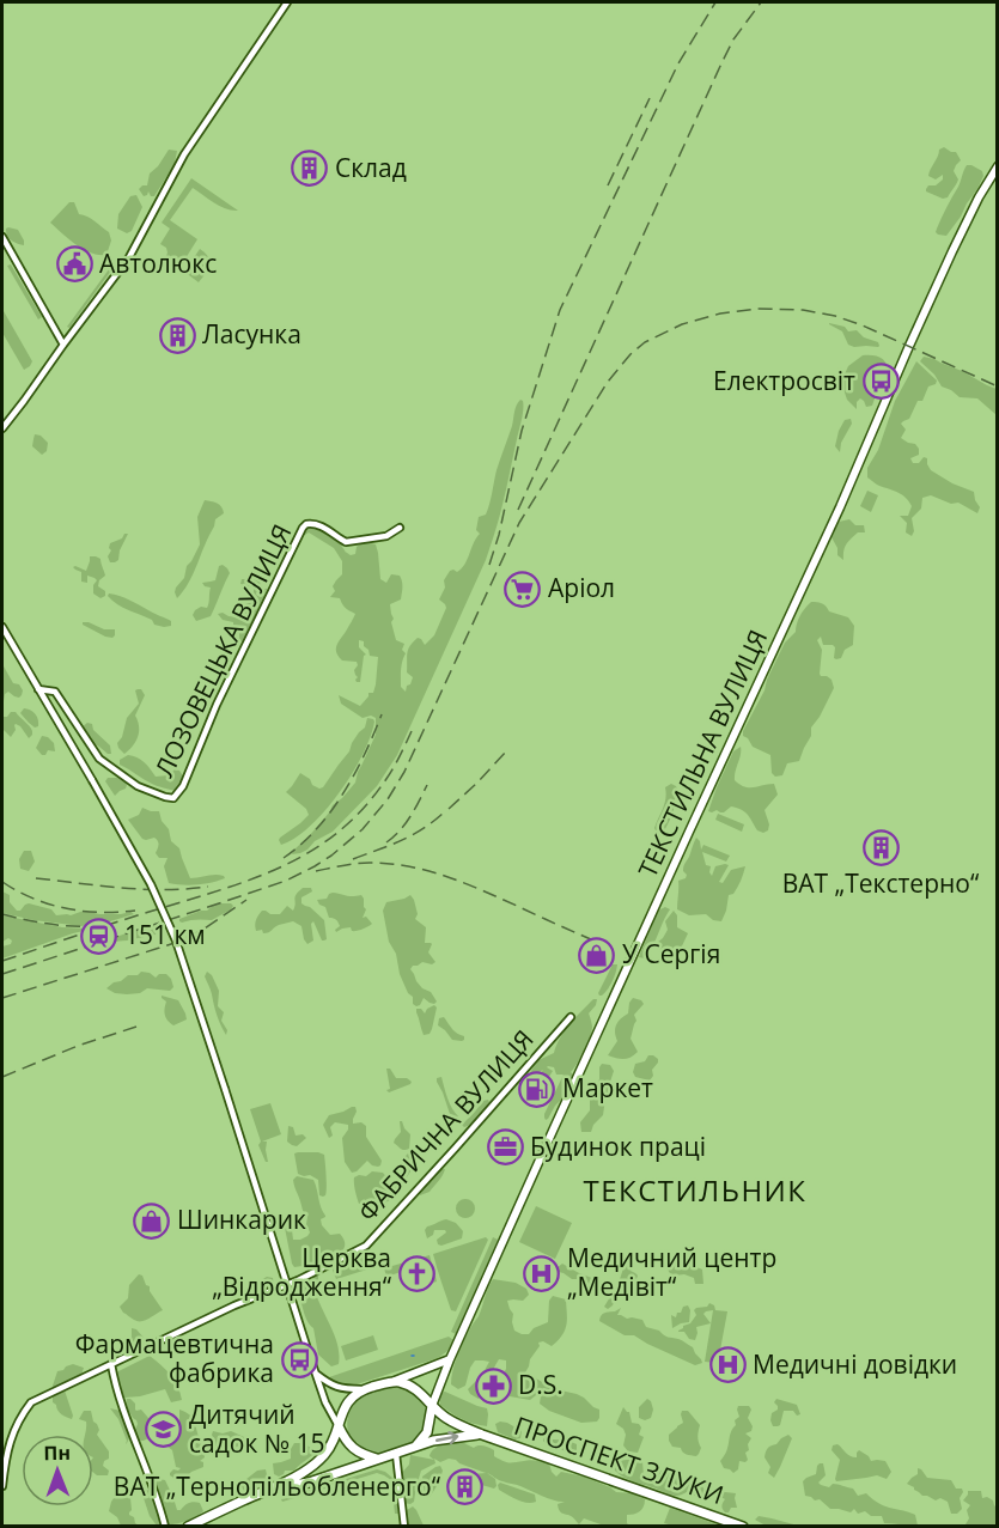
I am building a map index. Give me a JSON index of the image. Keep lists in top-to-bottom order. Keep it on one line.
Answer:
{"streets":{"main road":["ПРОСПЕКТ ЗЛУКИ"],"street":["ЛОЗОВЕЦЬКА ВУЛИЦЯ","ТЕКСТИЛЬНА ВУЛИЦЯ","ФАБРИЧНА ВУЛИЦЯ"]},"crossings":[["ЛОЗОВЕЦЬКА ВУЛИЦЯ","ТЕКСТИЛЬНА ВУЛИЦЯ"],["ЛОЗОВЕЦЬКА ВУЛИЦЯ","ФАБРИЧНА ВУЛИЦЯ"],["ЛОЗОВЕЦЬКА ВУЛИЦЯ","ПРОСПЕКТ ЗЛУКИ"],["ТЕКСТИЛЬНА ВУЛИЦЯ","ПРОСПЕКТ ЗЛУКИ"]],"districts":["ТЕКСТИЛЬНИК"],"places":{"building":["Склад","Ласунка","ВАТ „Текстерно“","ВАТ „Тернопільобленерго“"],"public building":["Автолюкс"],"bus stop":["Електросвіт","Фармацевтична фабрика"],"supermarket":["Аріол"],"station":["151 км"],"shop":["У Сергія","Шинкарик"],"fuel station":["Маркет"],"office":["Будинок праці"],"church":["Церква „Відродження“"],"hospital":["Медичний центр „Медівіт“","Медичні довідки"],"pharmacy":["D.S."],"school or university":["Дитячий садок № 15"]},"north":"top"}
